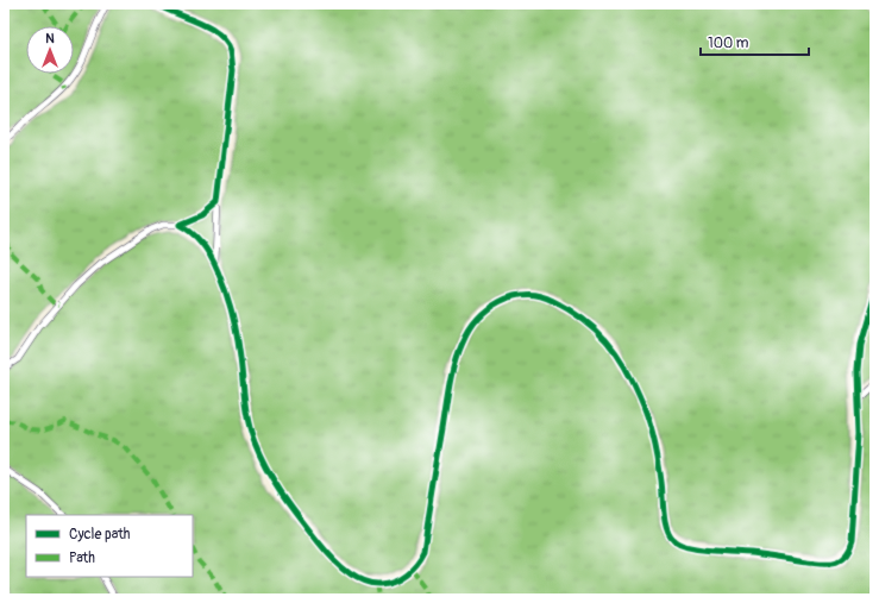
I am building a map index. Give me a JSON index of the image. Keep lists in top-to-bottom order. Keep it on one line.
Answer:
{"legend":["Cycle path","Path"],"scale_bar":"100 m","north":"top"}
